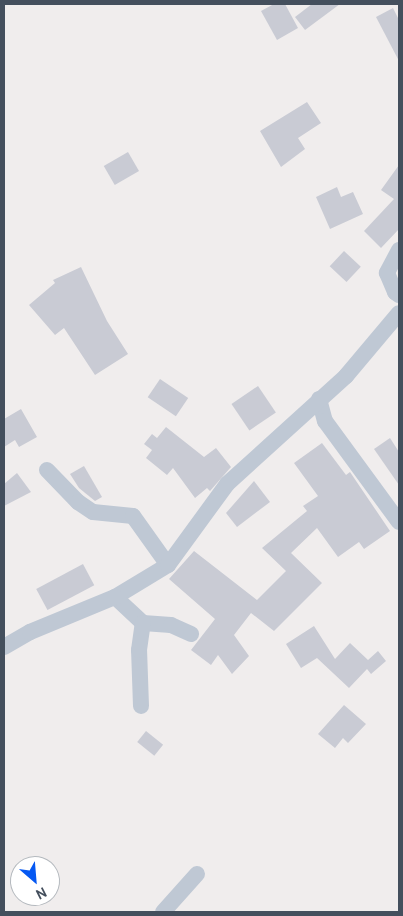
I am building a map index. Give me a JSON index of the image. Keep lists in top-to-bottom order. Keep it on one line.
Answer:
{"north":"bottom right"}
